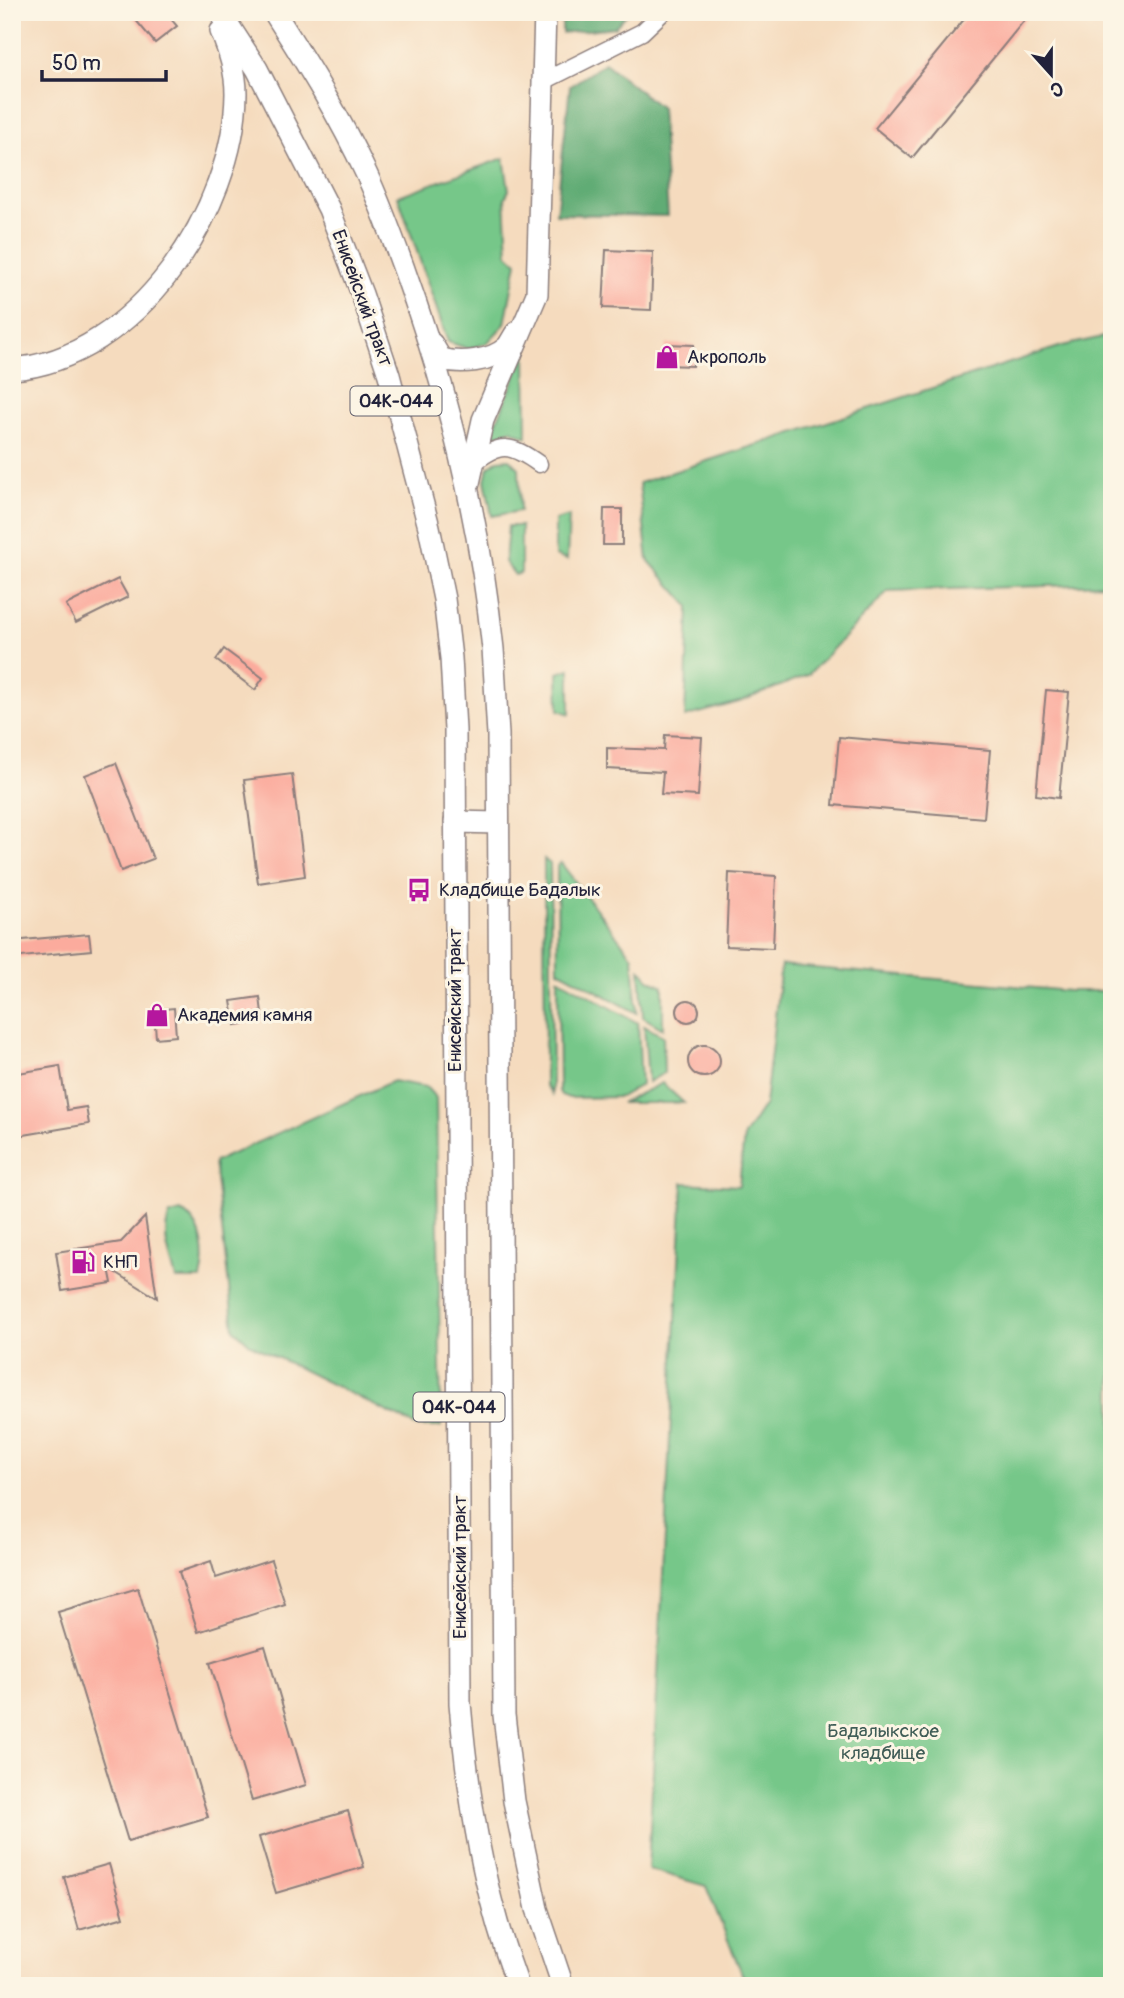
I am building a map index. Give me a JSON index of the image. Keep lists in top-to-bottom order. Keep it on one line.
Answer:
{"streets":{"main road":["Енисейский тракт","04К-044"]},"parks":["Бадалыкское кладбище"],"places":{"shop":["Акрополь","Академия камня"],"bus stop":["Кладбище Бадалык"],"fuel station":["КНП"]},"scale_bar":"50 m","north":"bottom"}
